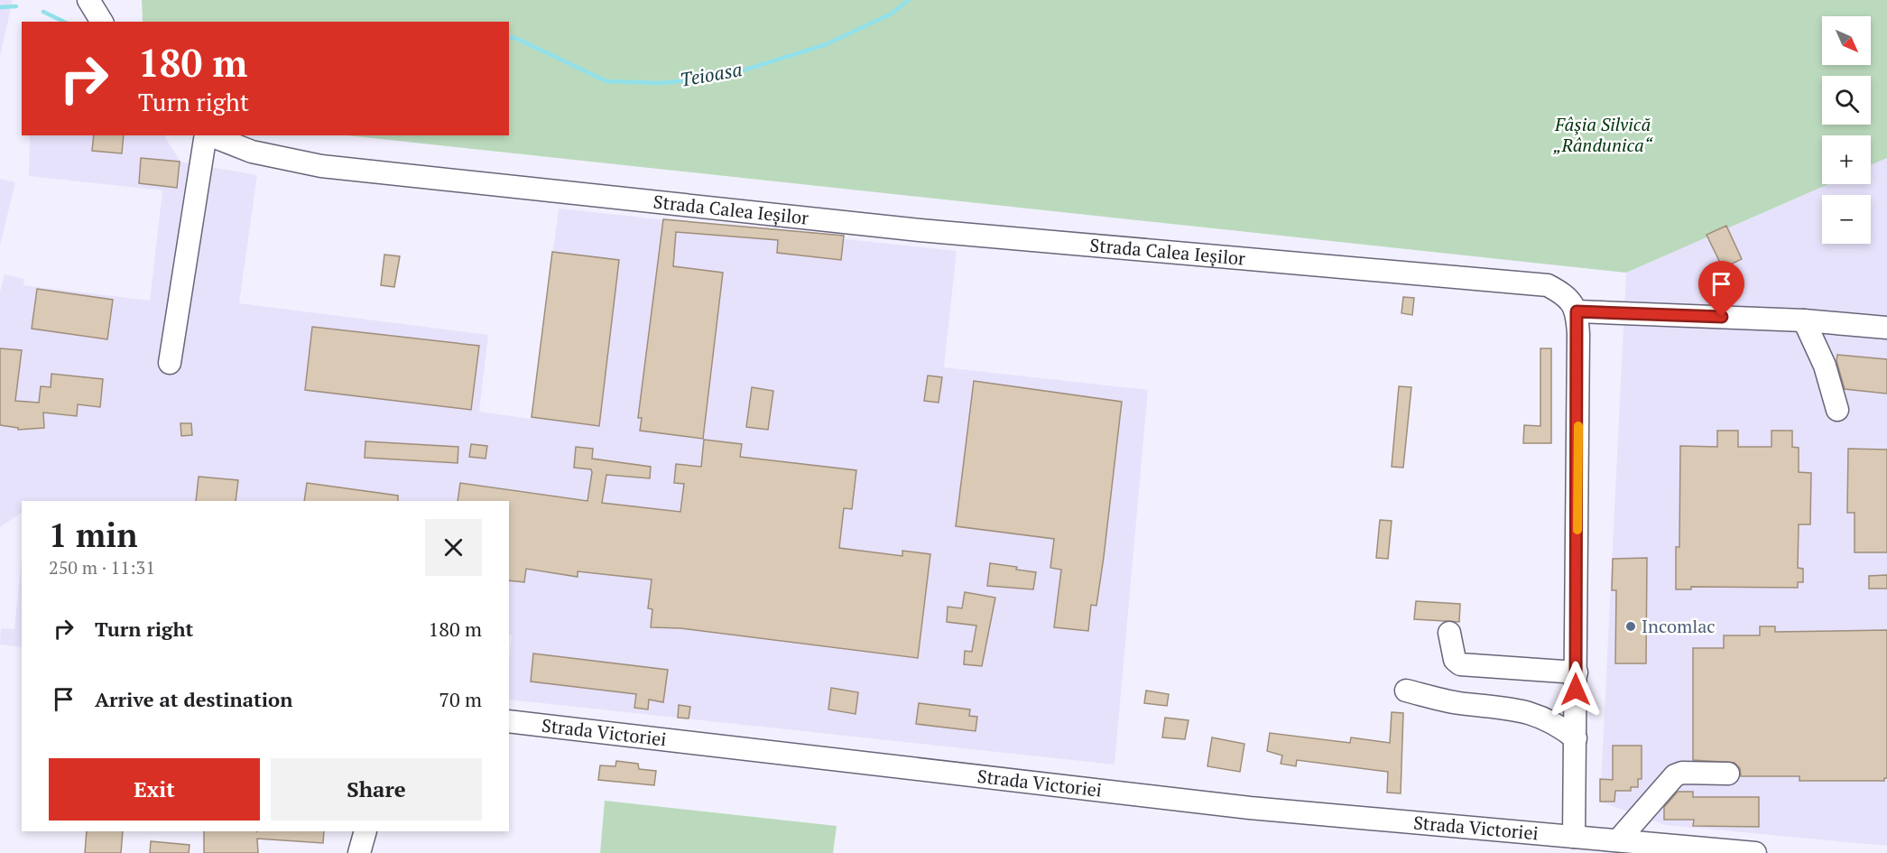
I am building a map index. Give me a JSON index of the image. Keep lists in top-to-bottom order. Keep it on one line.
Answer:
{"streets":{"street":["Strada Calea Ieșilor","Strada Victoriei"]},"water":["Teioasa"],"parks":["Fâşia Silvică „Rândunica“"],"places":["Incomlac"],"north":"bottom right","page":{"map_buttons":["+","−"],"turn":["180 m","Turn right"],"heading":["1 min","250 m · 11:31"],"list":[{"name":"Turn right","value":"180 m"},{"name":"Arrive at destination","value":"70 m"}],"buttons":["Exit","Share"]}}
